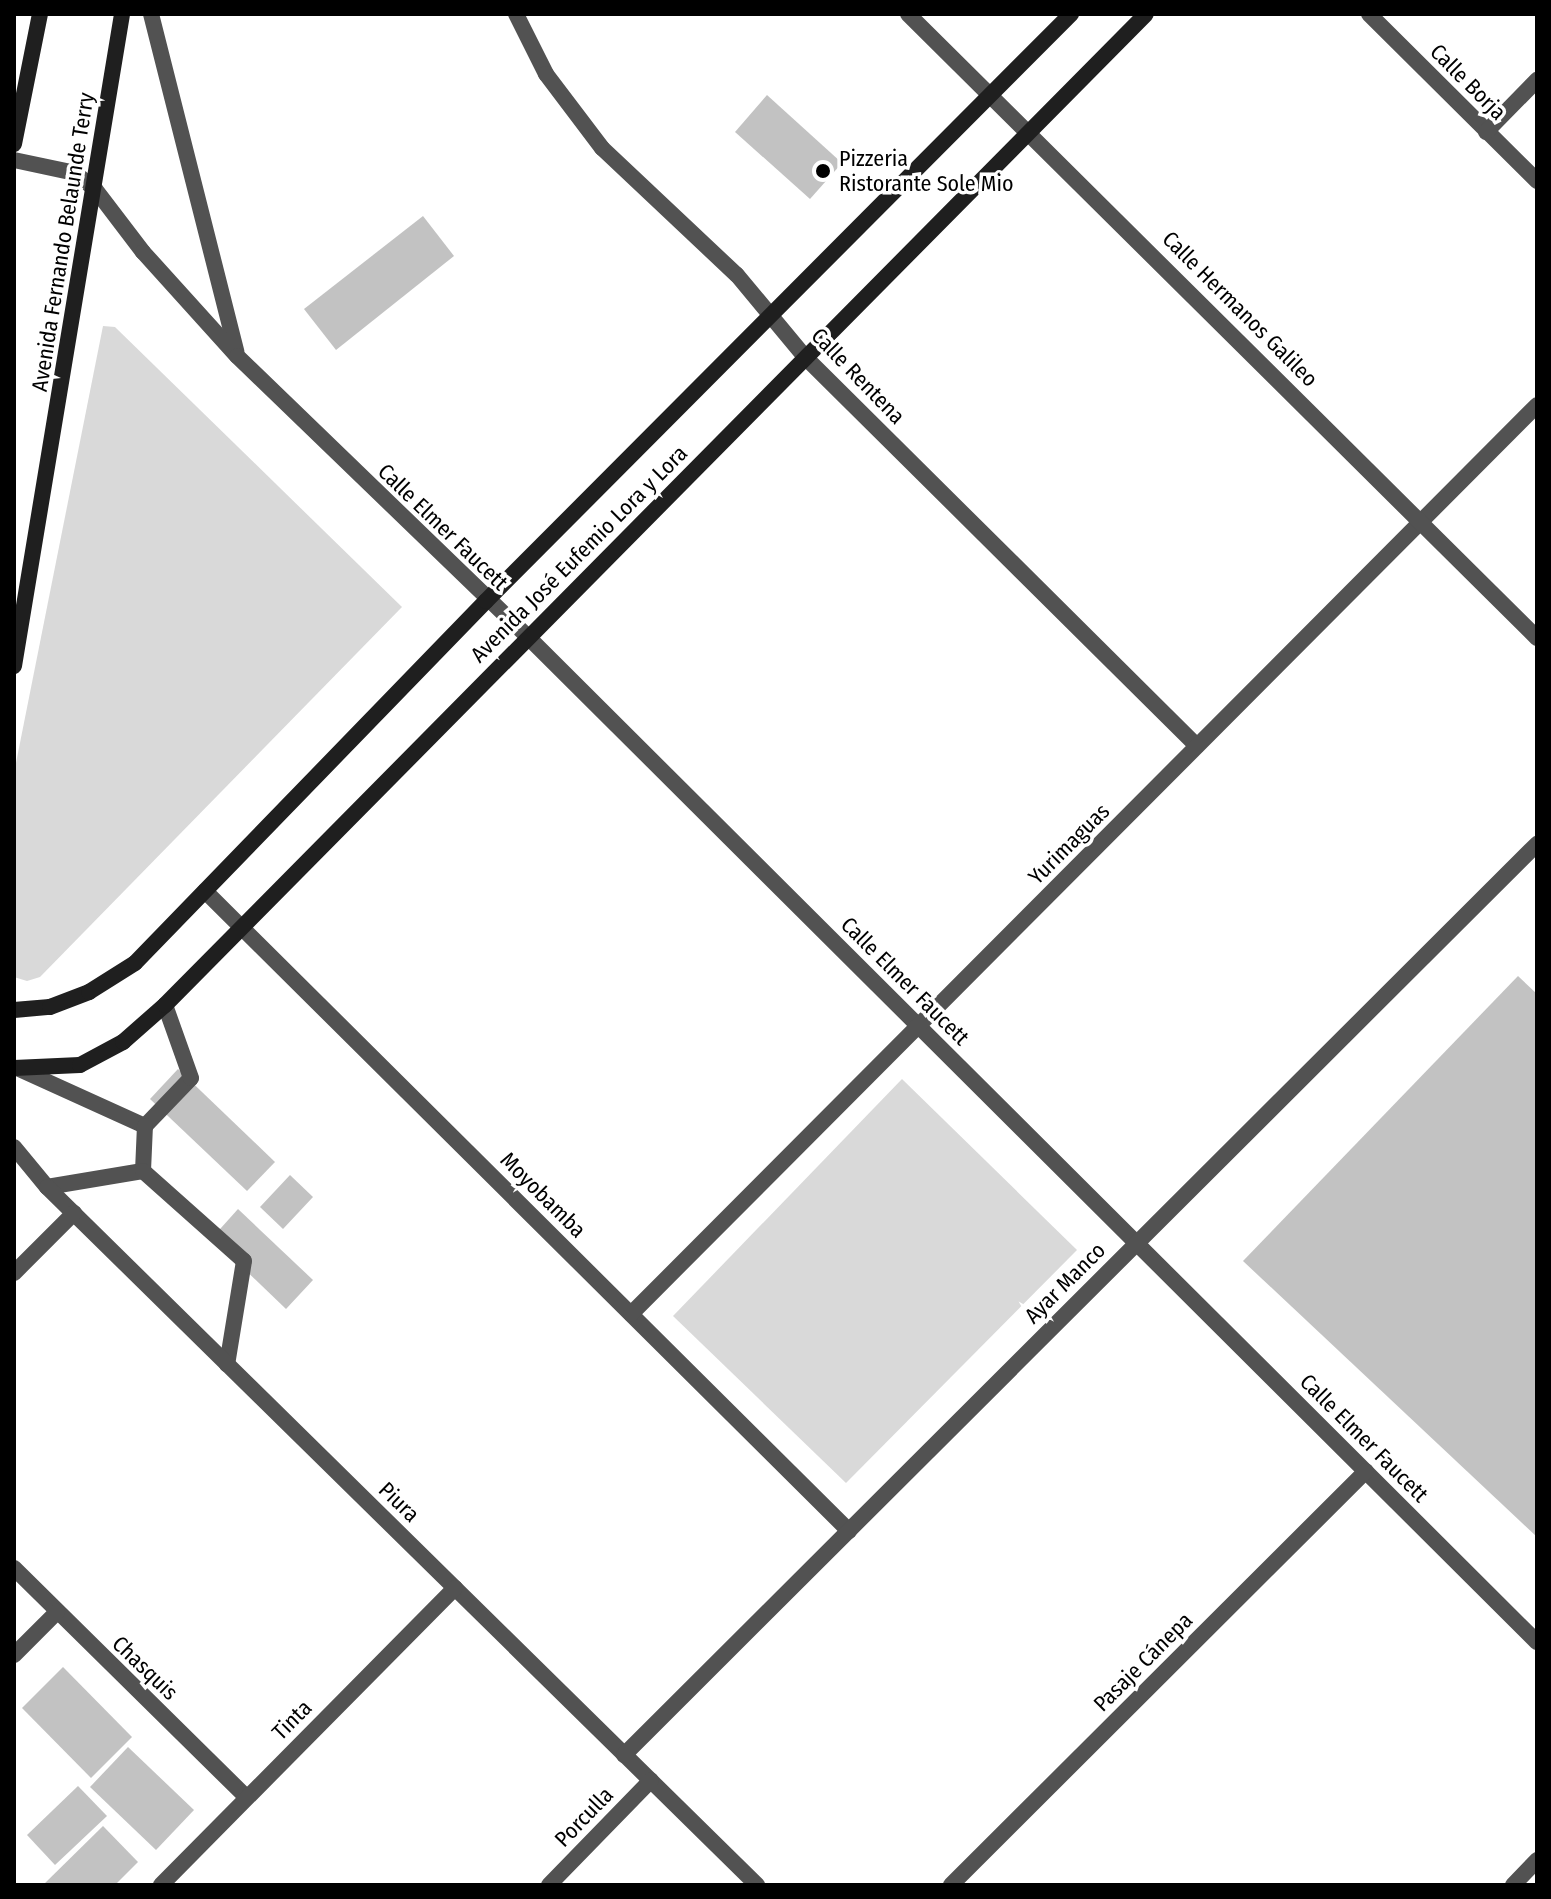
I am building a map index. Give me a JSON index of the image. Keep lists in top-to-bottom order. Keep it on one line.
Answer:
{"streets":{"main road":["Avenida Fernando Belaunde Terry","Avenida José Eufemio Lora y Lora"],"street":["Calle Borja","Calle Hermanos Galileo","Calle Rentena","Calle Elmer Faucett","Yurimaguas","Moyobamba","Ayar Manco","Piura","Pasaje Cánepa","Chasquis","Tinta","Porculla"]},"crossings":[["Avenida Fernando Belaunde Terry","Calle Elmer Faucett"],["Calle Hermanos Galileo","Avenida José Eufemio Lora y Lora"],["Calle Hermanos Galileo","Yurimaguas"],["Calle Rentena","Avenida José Eufemio Lora y Lora"],["Calle Rentena","Yurimaguas"],["Calle Elmer Faucett","Avenida José Eufemio Lora y Lora"],["Calle Elmer Faucett","Yurimaguas"],["Calle Elmer Faucett","Ayar Manco"],["Calle Elmer Faucett","Pasaje Cánepa"],["Avenida José Eufemio Lora y Lora","Moyobamba"],["Yurimaguas","Moyobamba"],["Moyobamba","Ayar Manco"],["Ayar Manco","Piura"],["Piura","Tinta"],["Piura","Porculla"],["Chasquis","Tinta"]],"places":["Pizzeria Ristorante Sole Mio"]}
